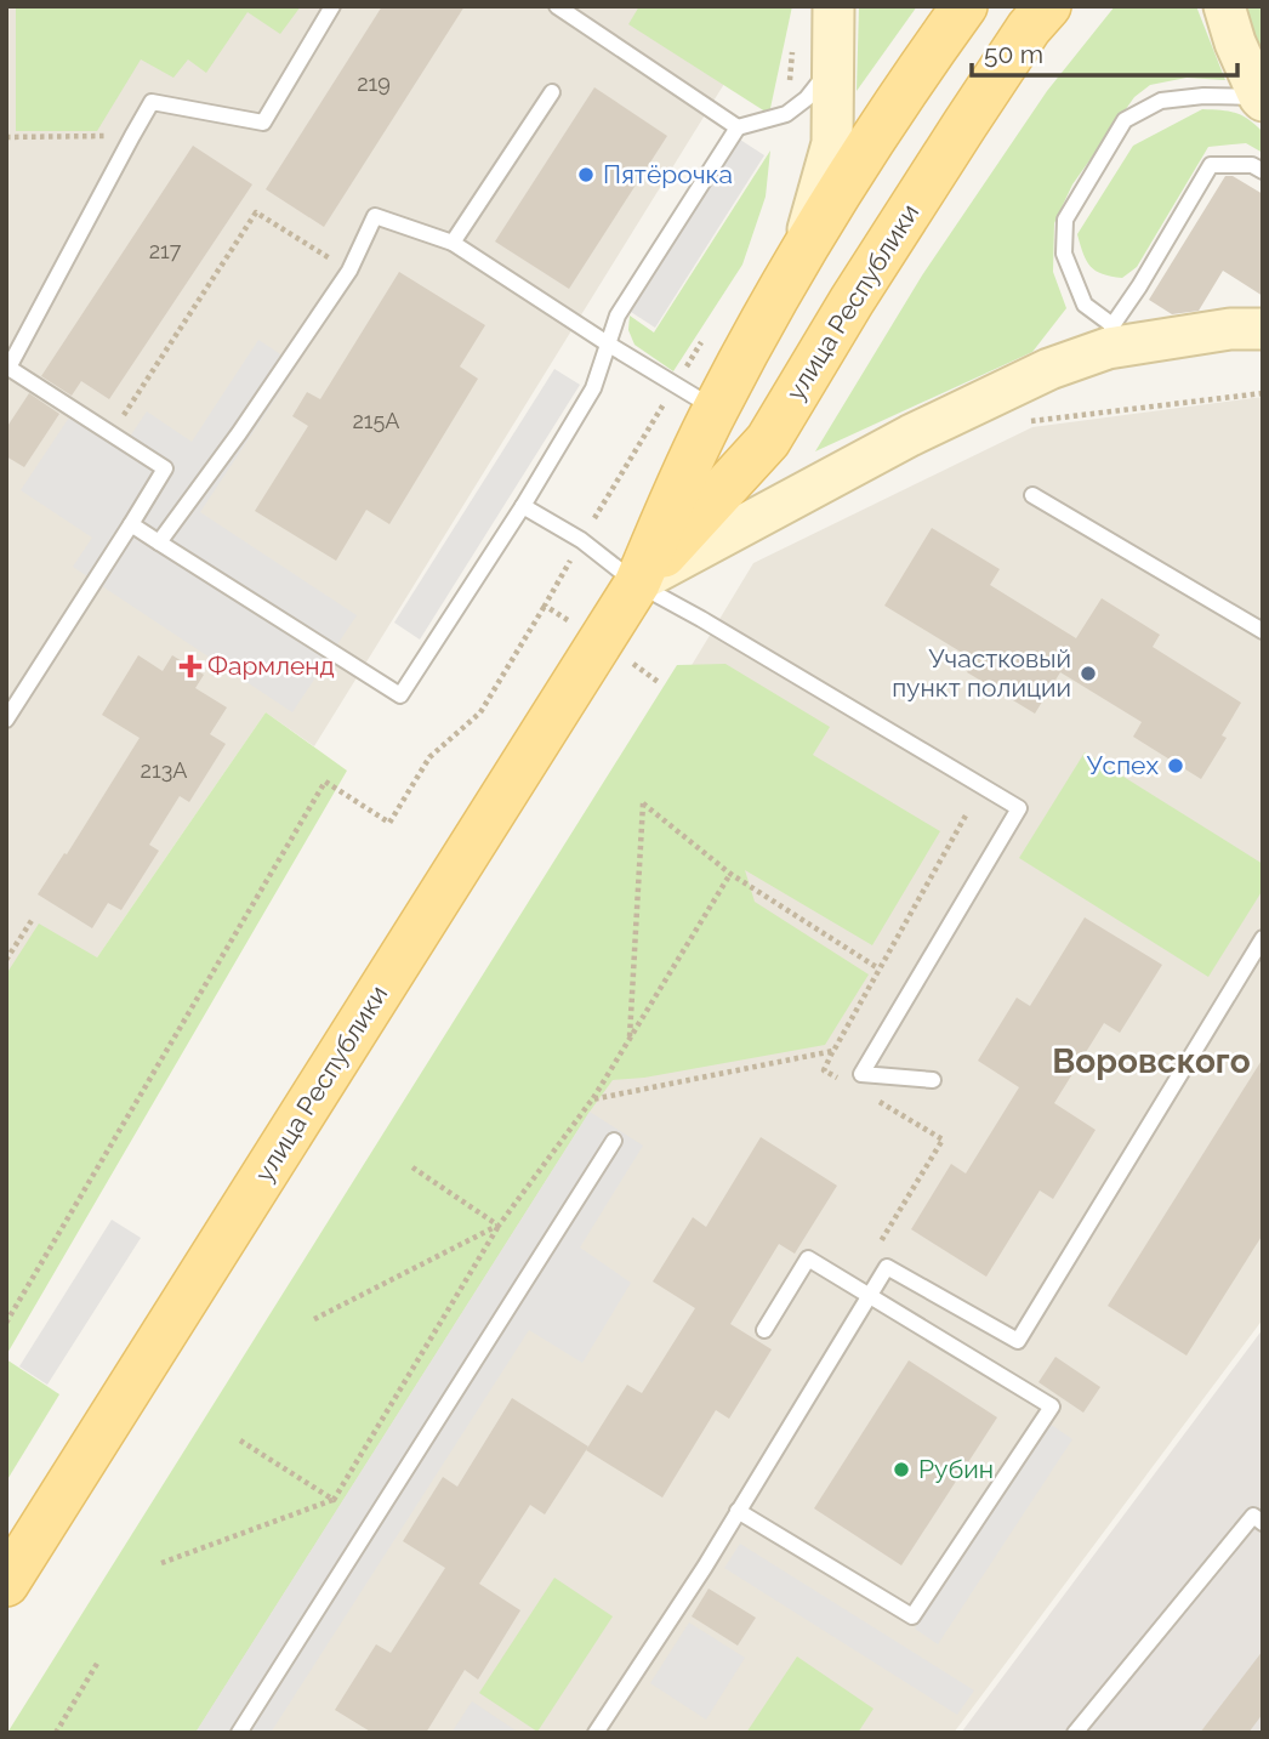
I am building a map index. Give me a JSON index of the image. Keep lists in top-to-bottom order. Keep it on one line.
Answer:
{"streets":{"main road":["улица Республики"]},"districts":["Воровского"],"places":{"other":["Пятёрочка","Участковый пункт полиции","Успех","Рубин"],"health":["Фармленд"]},"house_numbers":["219","217","215А","213А"],"scale_bar":"50 m"}
